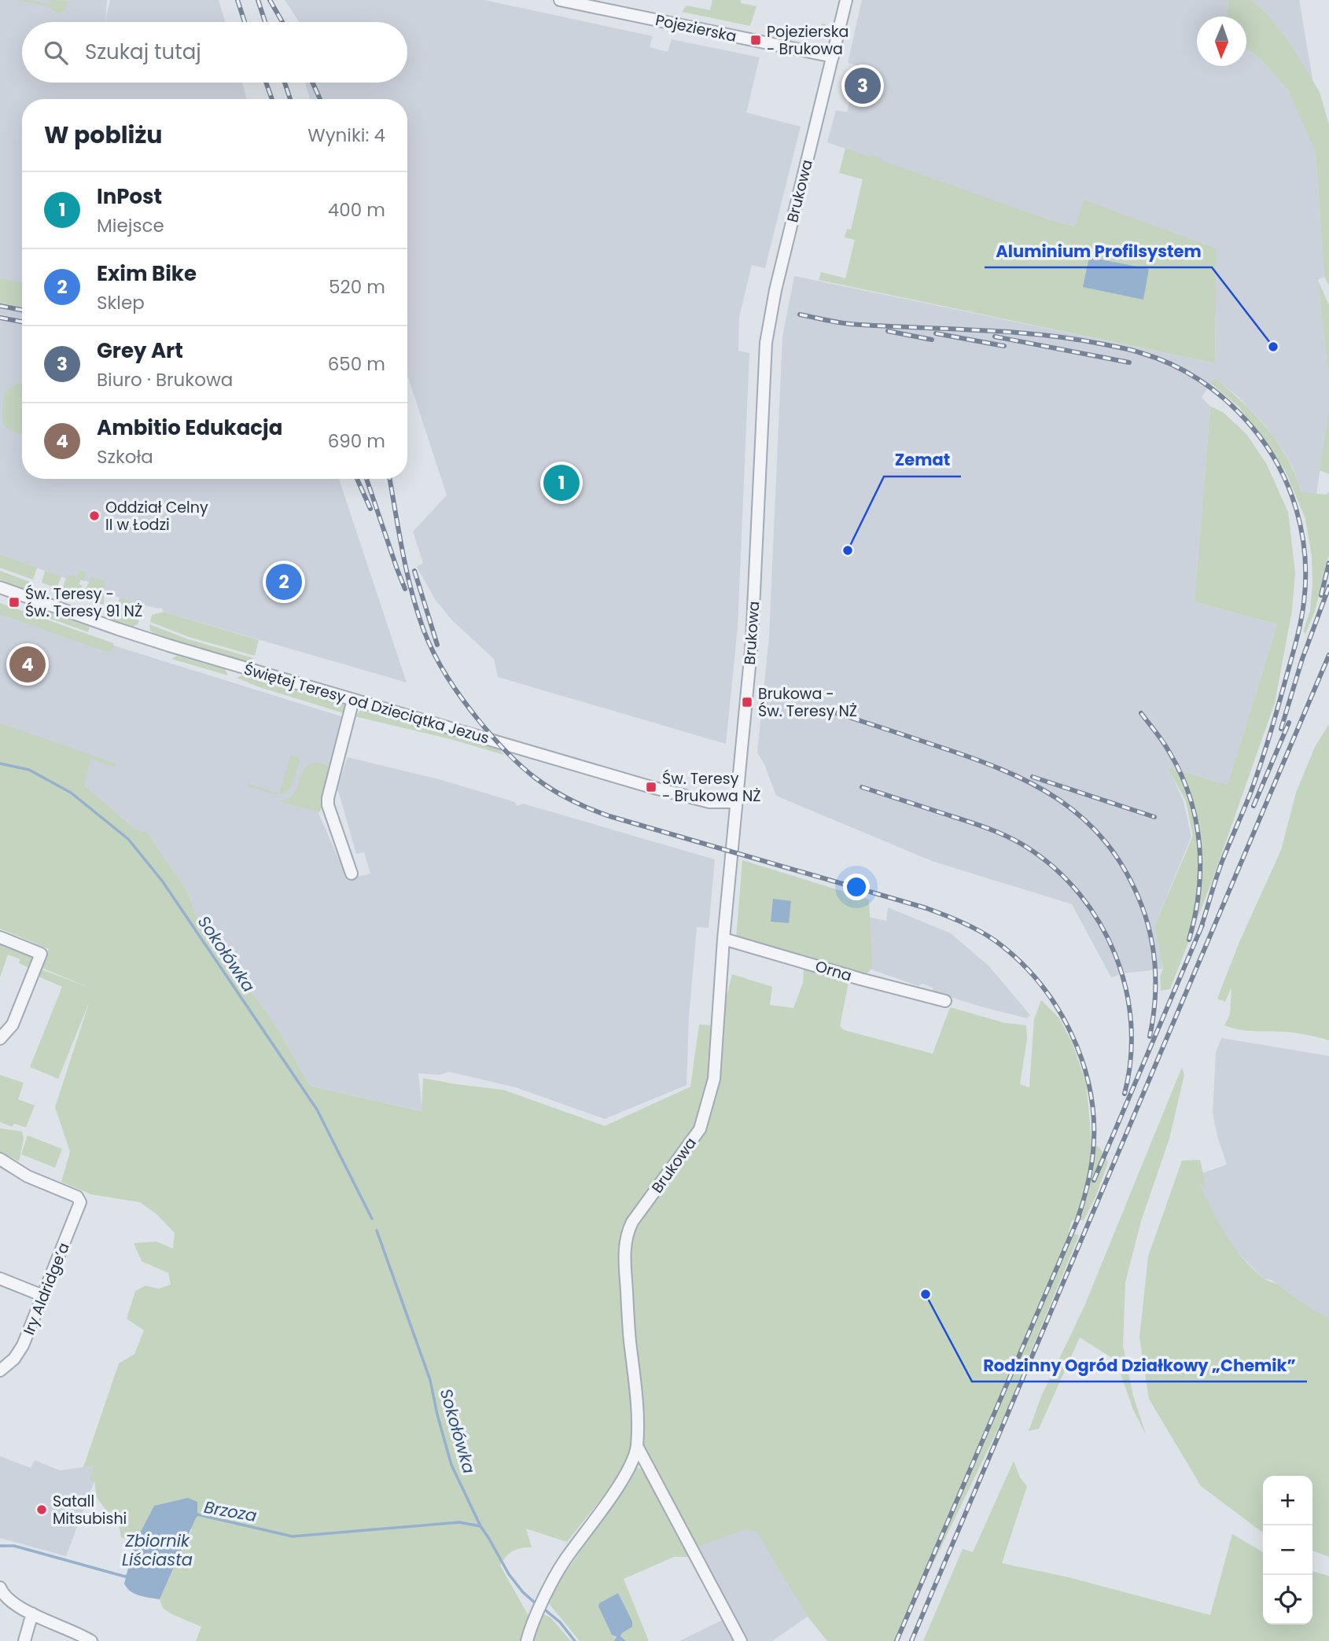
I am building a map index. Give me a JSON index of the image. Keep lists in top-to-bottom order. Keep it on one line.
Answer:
{"streets":{"street":["Pojezierska","Brukowa","Świętej Teresy od Dzieciątka Jezus","Orna","Iry Aldridge’a"]},"crossings":[["Pojezierska","Brukowa"],["Brukowa","Świętej Teresy od Dzieciątka Jezus"],["Brukowa","Orna"]],"water":["Sokołówka","Brzoza","Zbiornik Liściasta"],"places":{"transit":["Pojezierska - Brukowa","Św. Teresy - Św. Teresy 91 NŻ","Brukowa - Św. Teresy NŻ","Św. Teresy - Brukowa NŻ"],"other":["Aluminium Profilsystem","Oddział Celny II w Łodzi","Zemat","Rodzinny Ogród Działkowy „Chemik”","Satall Mitsubishi"]},"north":"bottom","page":{"search":"Szukaj tutaj","pins":["3","1","2","4"],"heading":["W pobliżu","Wyniki: 4"],"list":[{"mark":"1","name":"InPost","note":"Miejsce","value":"400 m"},{"mark":"2","name":"Exim Bike","note":"Sklep","value":"520 m"},{"mark":"3","name":"Grey Art","note":"Biuro · Brukowa","value":"650 m"},{"mark":"4","name":"Ambitio Edukacja","note":"Szkoła","value":"690 m"}],"map_buttons":["+","−"]}}
